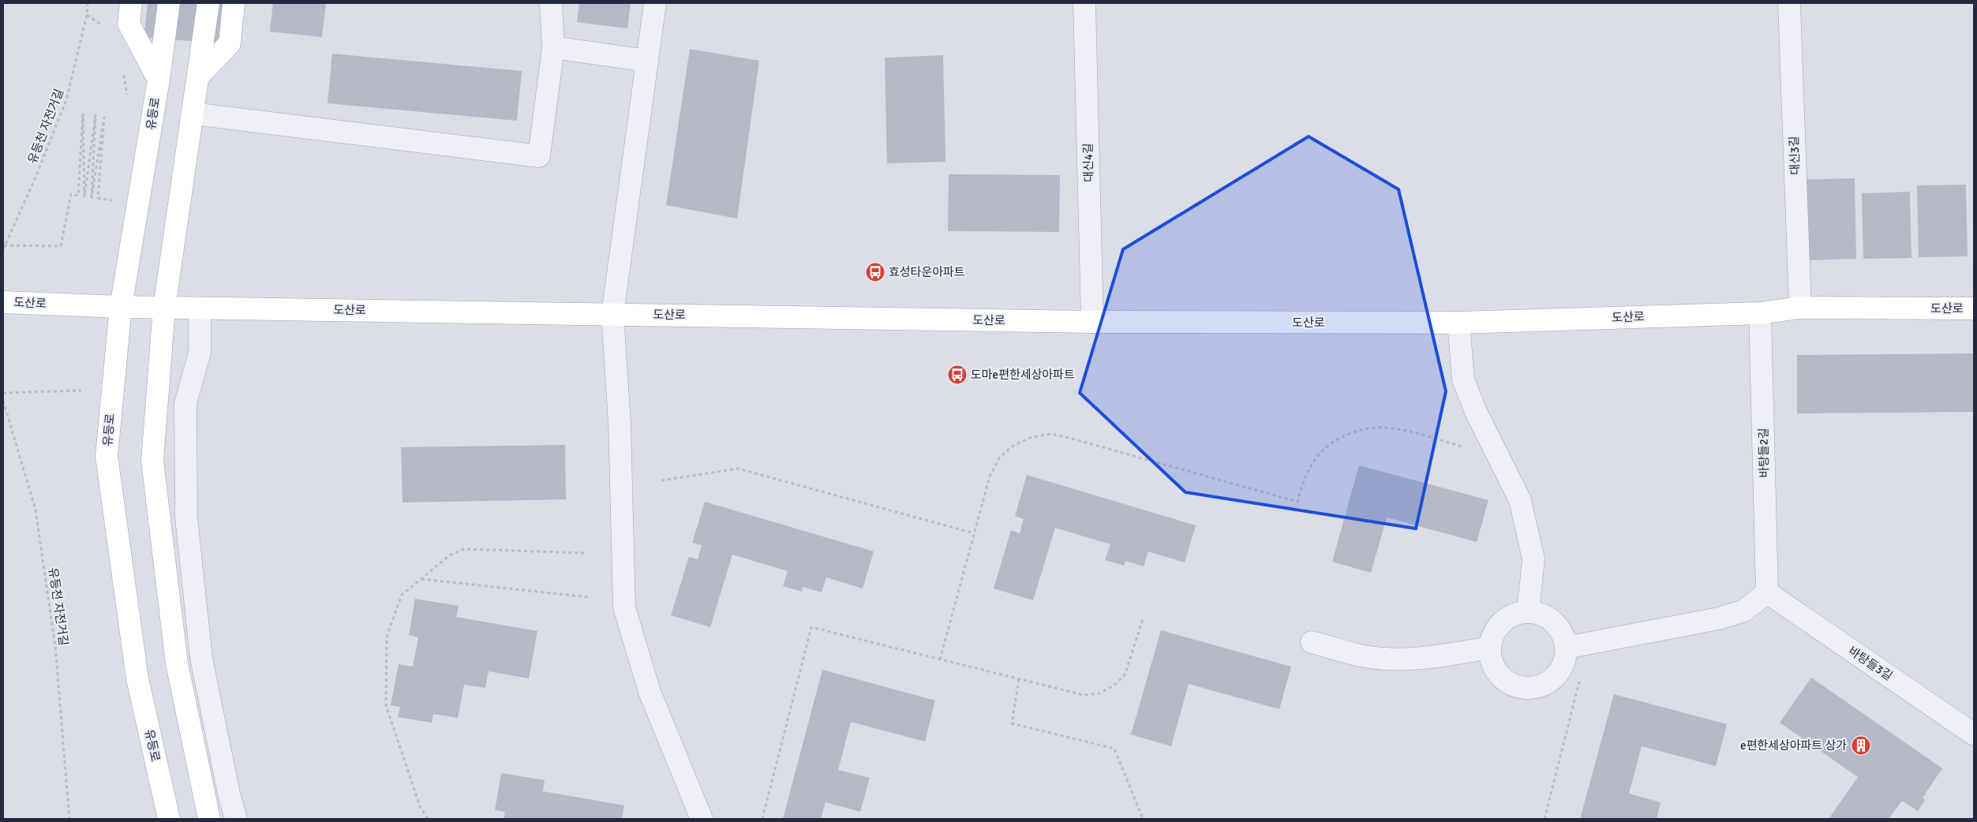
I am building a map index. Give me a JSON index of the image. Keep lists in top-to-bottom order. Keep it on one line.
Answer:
{"streets":{"main road":["유등로","도산로"],"street":["대신3길","대신4길","바탕들2길","바탕들3길"],"path":["유등천 자전거길"]},"crossings":[["유등로","도산로"],["대신3길","도산로"],["대신4길","도산로"],["도산로","바탕들2길"],["바탕들2길","바탕들3길"]],"places":{"bus stop":["효성타운아파트","도마e편한세상아파트"],"building":["e편한세상아파트 상가"]}}
